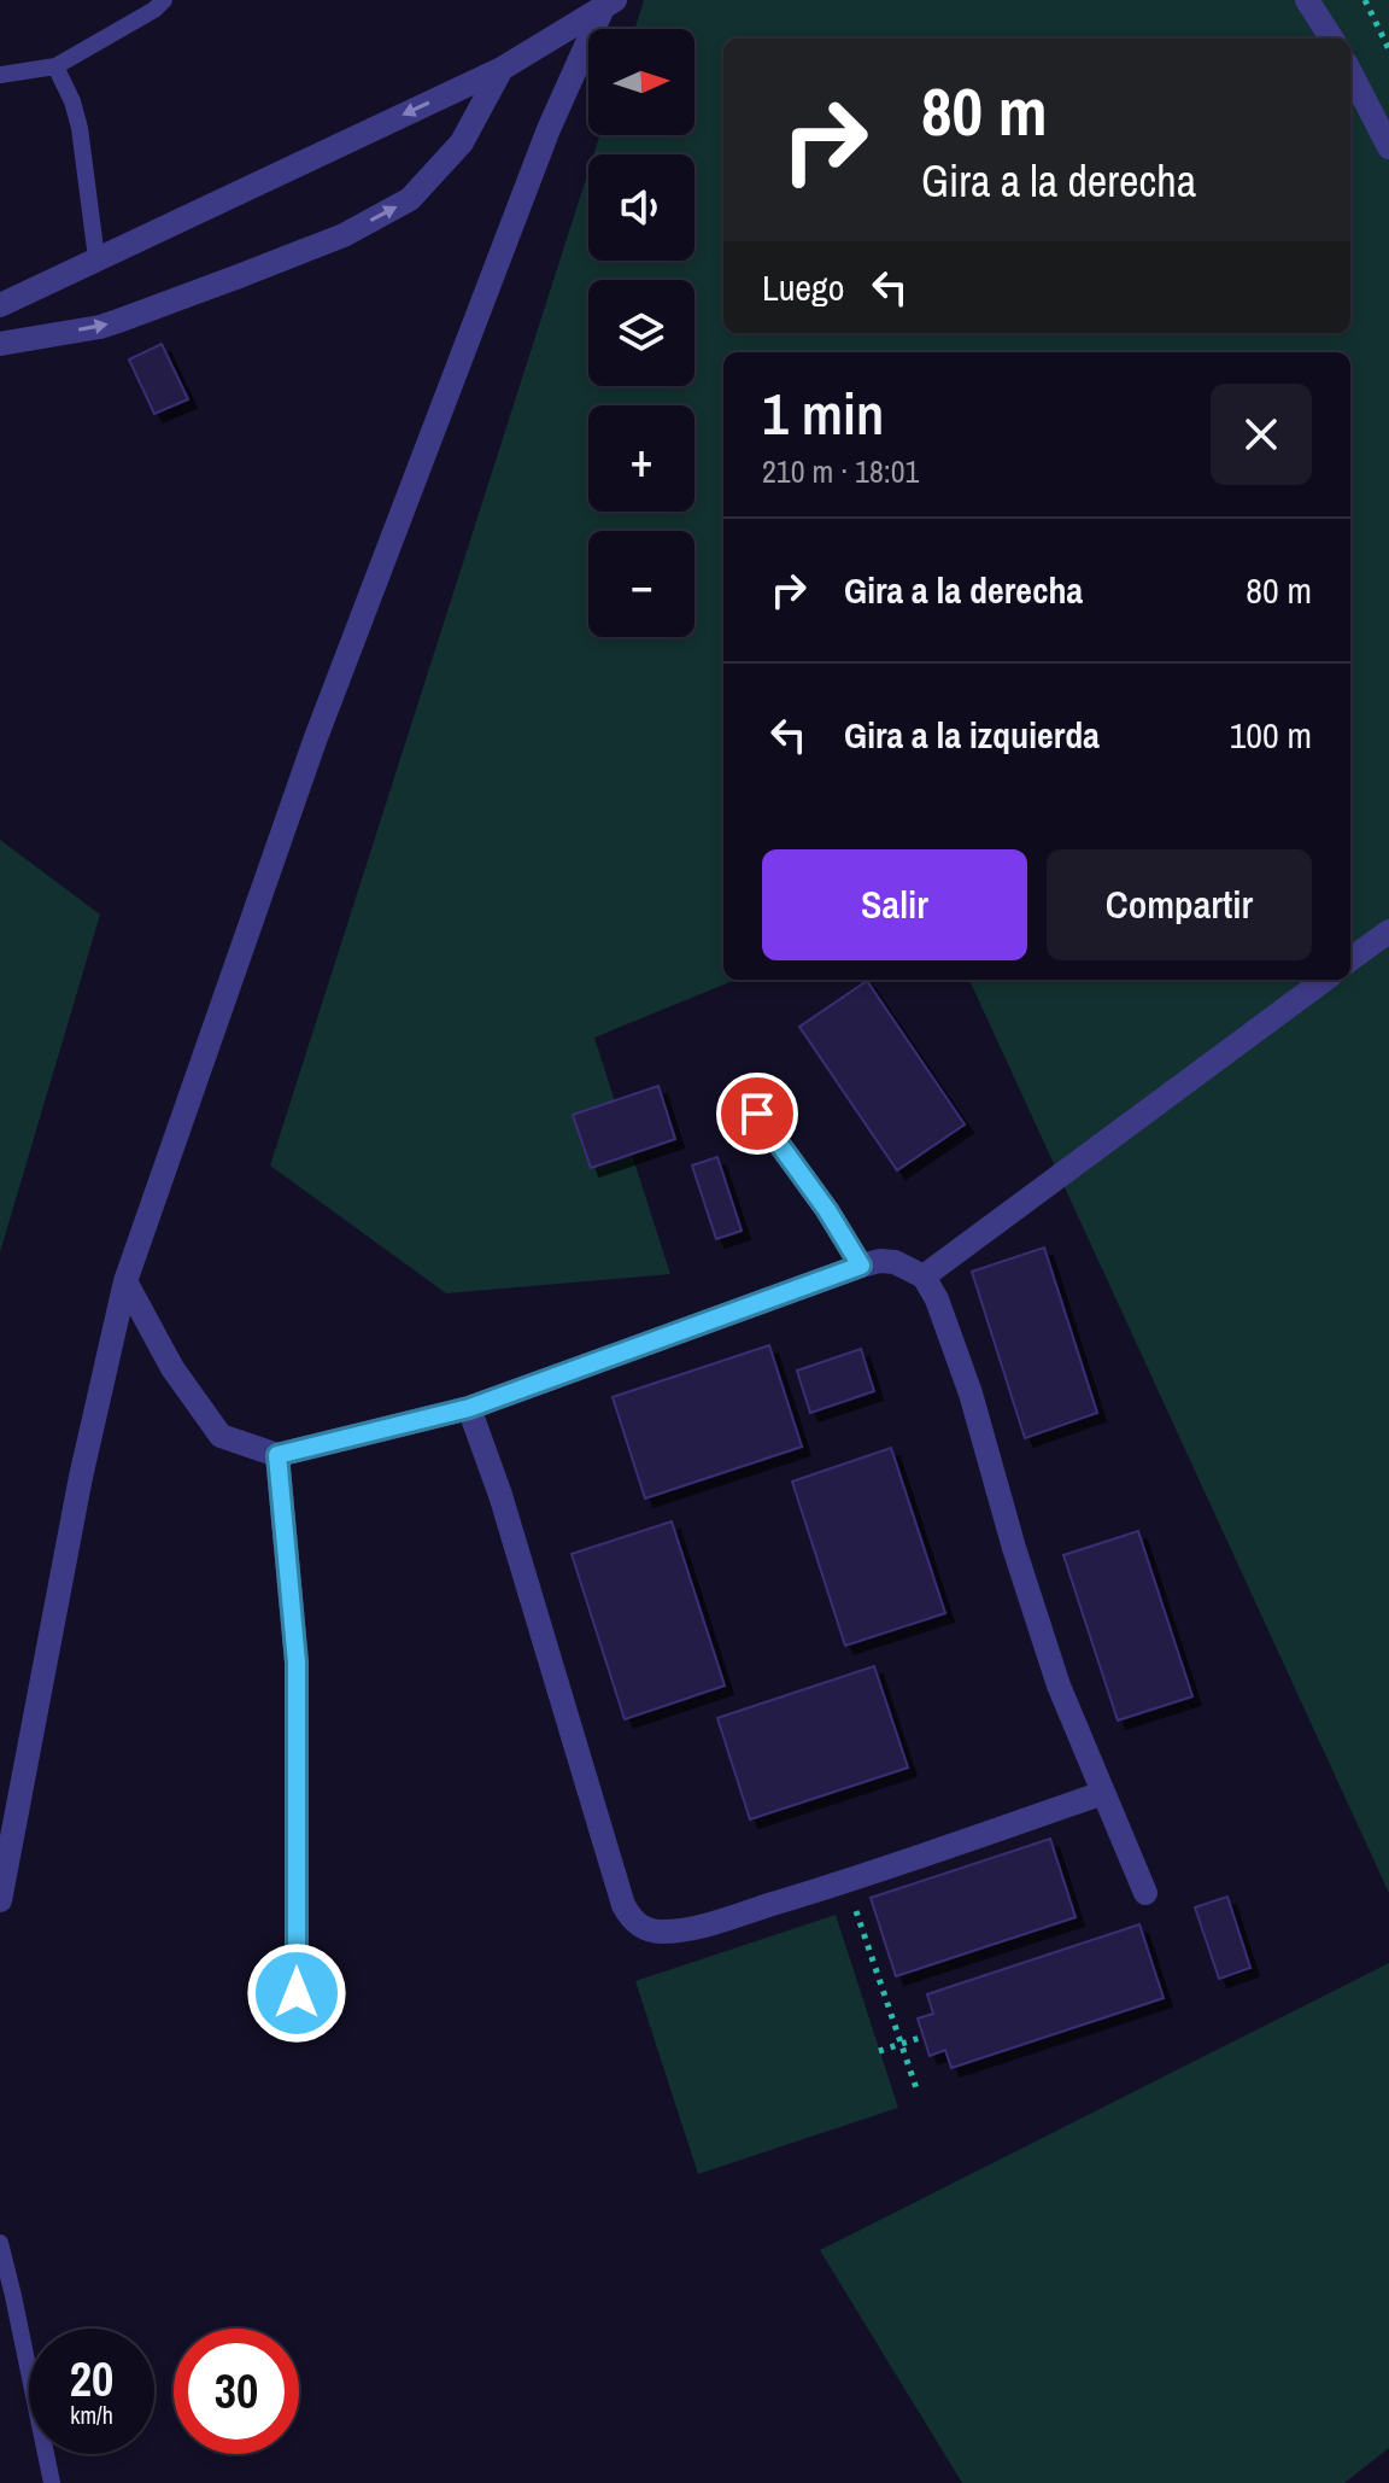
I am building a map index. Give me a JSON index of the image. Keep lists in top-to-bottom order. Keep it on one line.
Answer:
{"north":"right","page":{"map_buttons":["+","−"],"turn":["80 m","Gira a la derecha"],"then":"Luego","heading":["1 min","210 m · 18:01"],"list":[{"name":"Gira a la derecha","value":"80 m"},{"name":"Gira a la izquierda","value":"100 m"}],"buttons":["Salir","Compartir"],"speed":"20 km/h","limit":"30"}}
